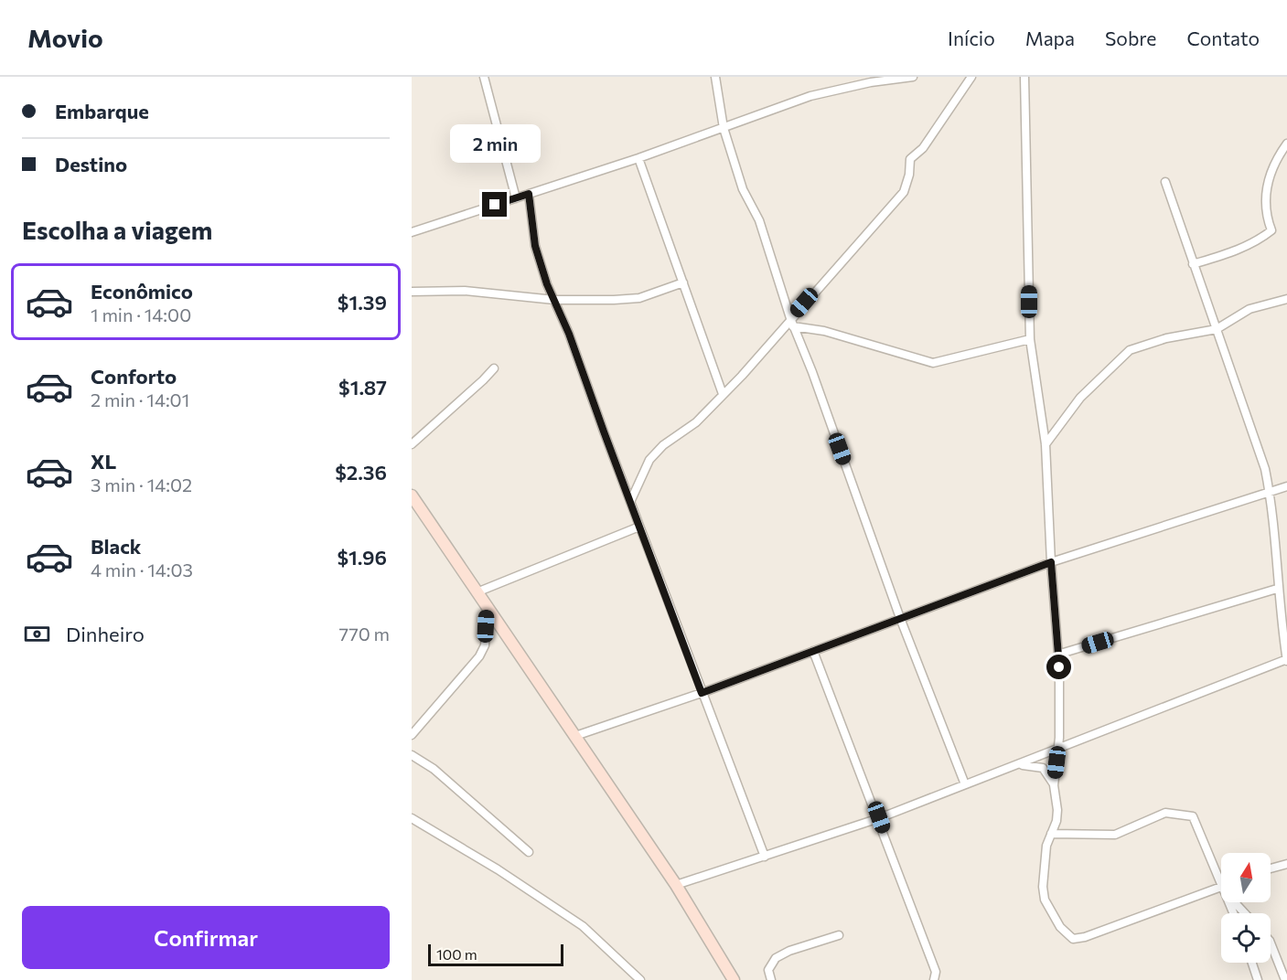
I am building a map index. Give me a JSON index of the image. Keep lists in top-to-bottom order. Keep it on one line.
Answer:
{"scale_bar":"100 m","north":"top","page":{"header":"Movio","nav":["Início","Mapa","Sobre","Contato"],"banner":["Embarque","Destino"],"bubble":"2 min","heading":"Escolha a viagem","list":[{"name":"Econômico","note":"1 min · 14:00","value":"$1.39"},{"name":"Conforto","note":"2 min · 14:01","value":"$1.87"},{"name":"XL","note":"3 min · 14:02","value":"$2.36"},{"name":"Black","note":"4 min · 14:03","value":"$1.96"}],"pay":["Dinheiro","770 m"],"buttons":"Confirmar","scale":"100 m"}}
